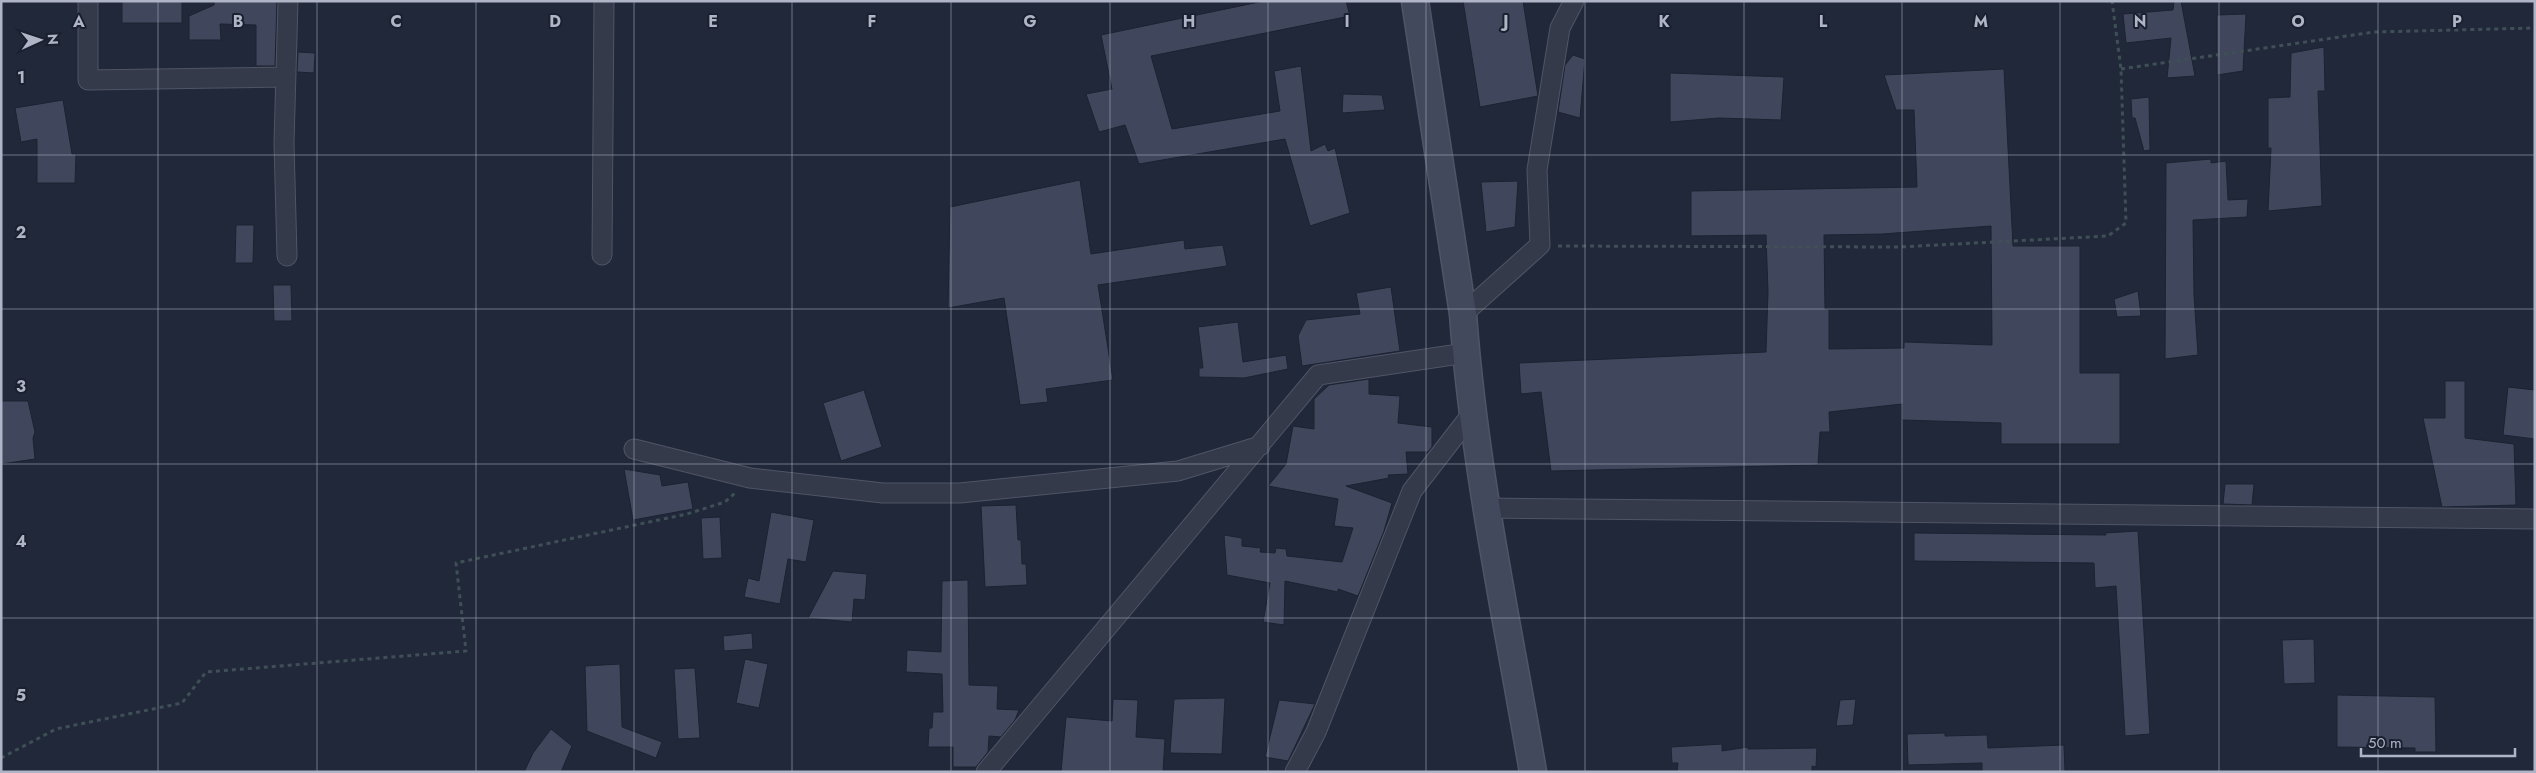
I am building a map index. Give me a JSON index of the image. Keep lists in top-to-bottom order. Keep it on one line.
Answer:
{"scale_bar":"50 m","north":"right","grid":{"columns":["A","B","C","D","E","F","G","H","I","J","K","L","M","N","O","P"],"rows":["1","2","3","4","5"]}}
